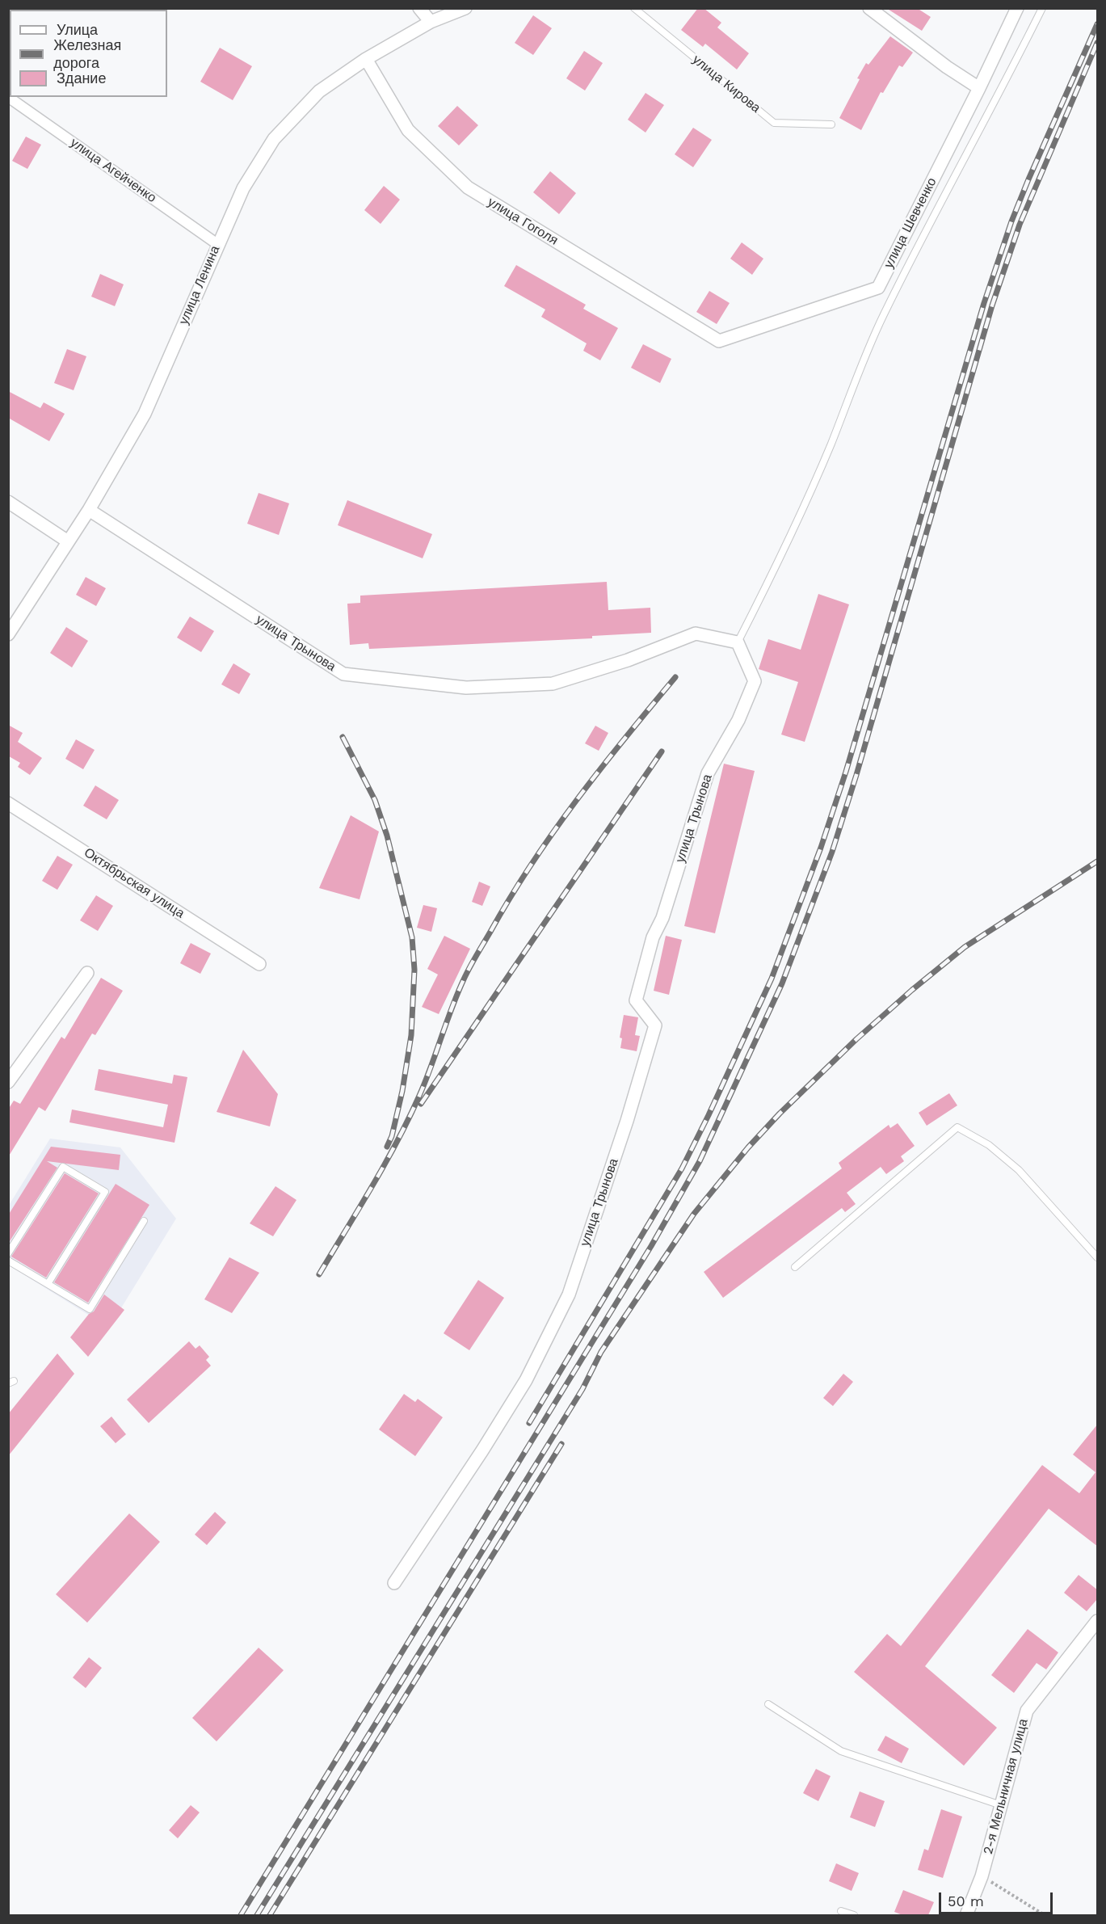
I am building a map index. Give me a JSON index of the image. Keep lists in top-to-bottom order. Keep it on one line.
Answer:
{"streets":{"street":["улица Агейченко","улица Гоголя","улица Шевченко","улица Ленина","улица Трынова","Октябрьская улица","2-я Мельничная улица"],"lane":["улица Кирова"]},"crossings":[["улица Агейченко","улица Ленина"],["улица Гоголя","улица Шевченко"],["улица Гоголя","улица Ленина"],["улица Ленина","улица Трынова"]],"legend":["Улица","Железная дорога","Здание"],"scale_bar":"50 m"}
